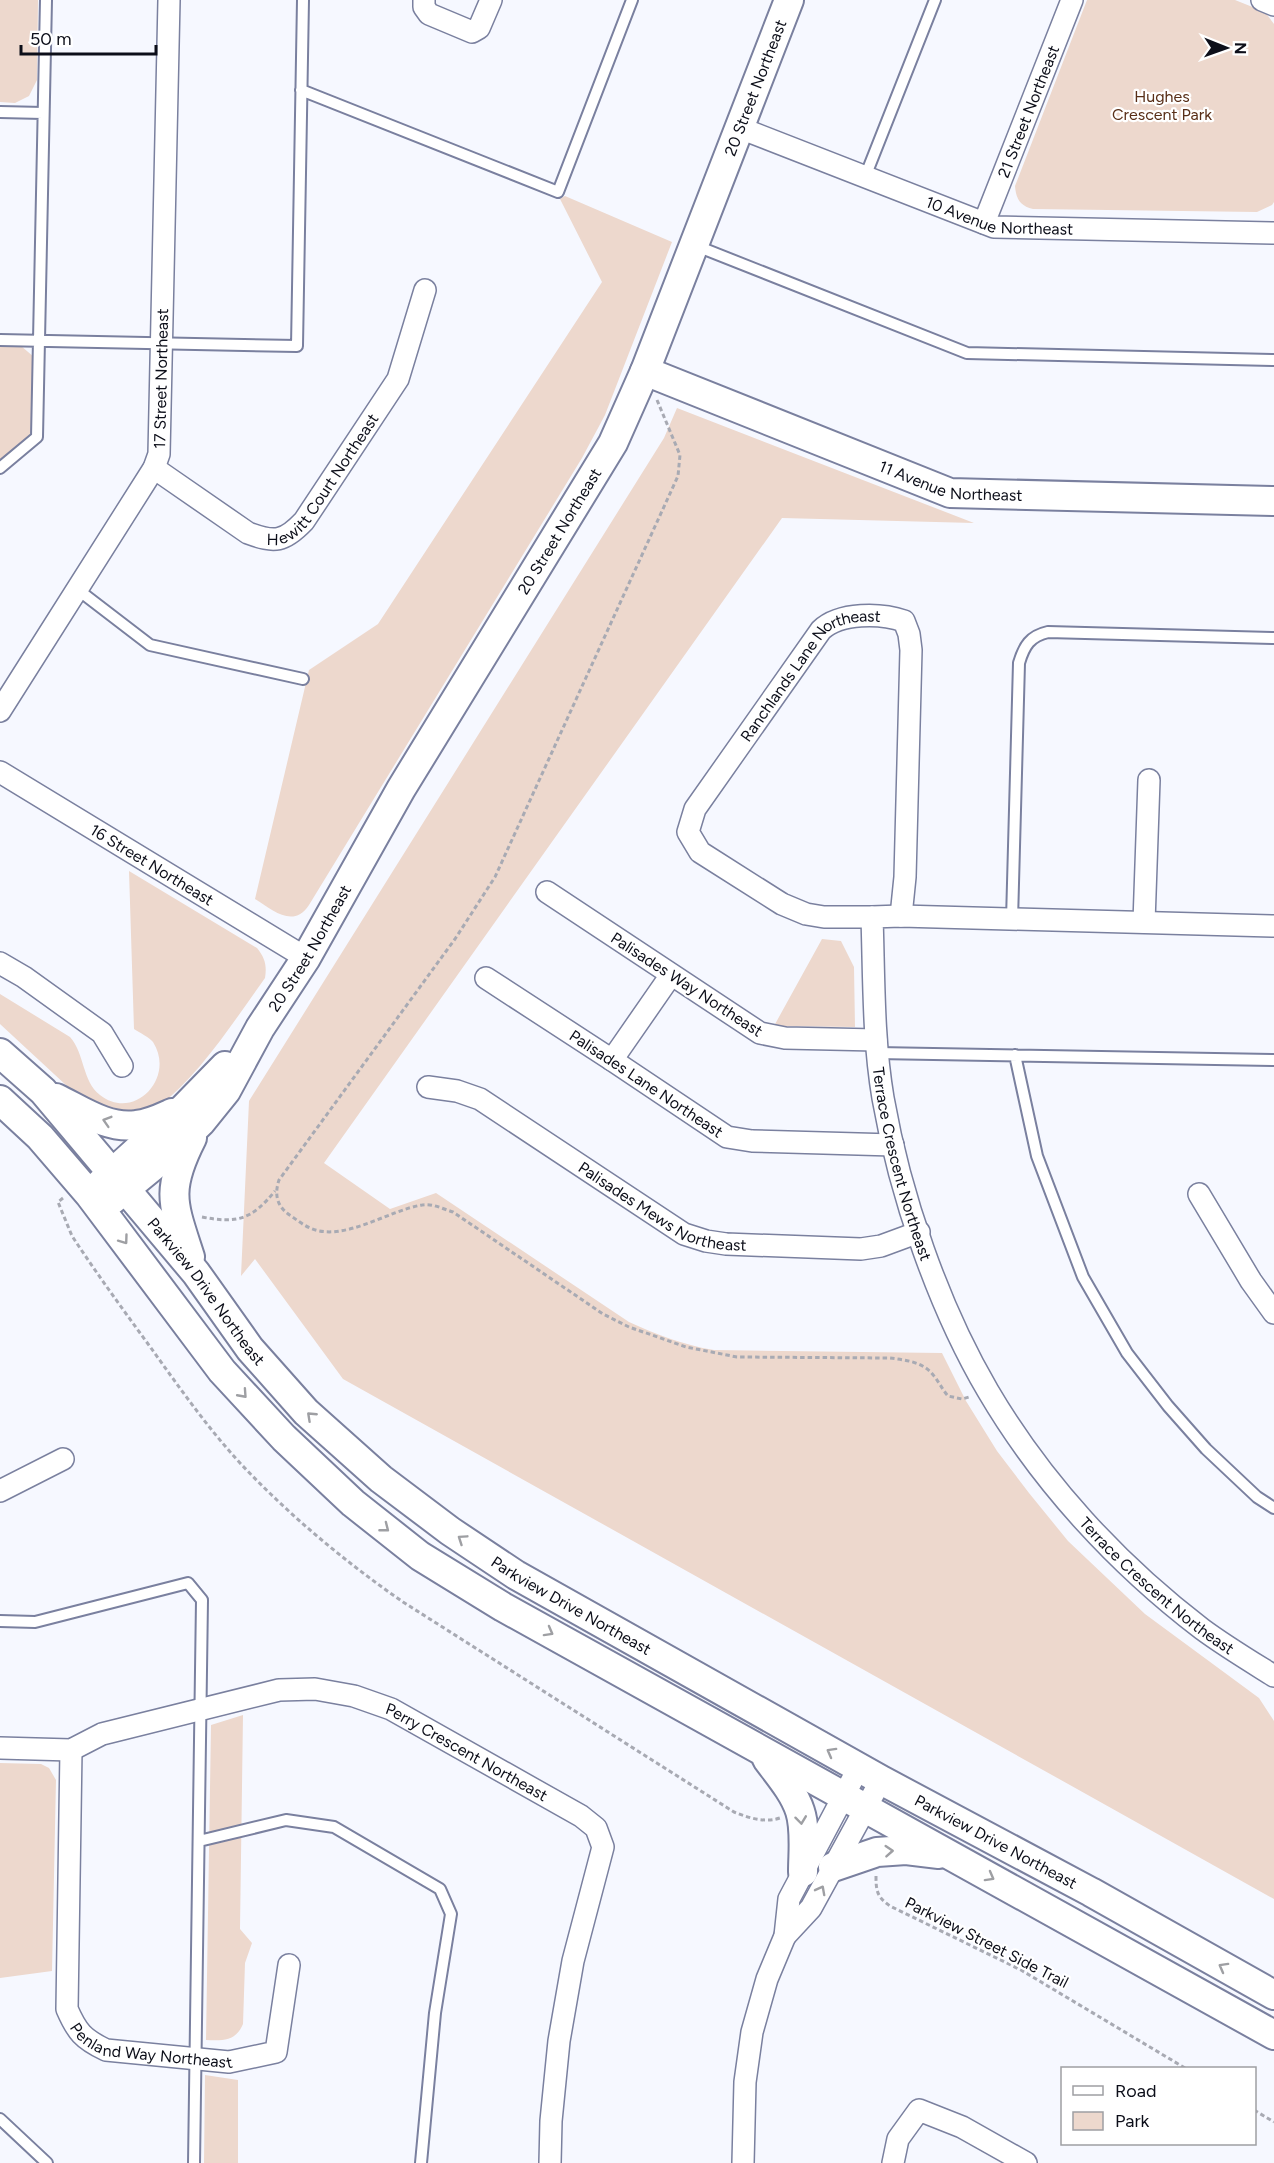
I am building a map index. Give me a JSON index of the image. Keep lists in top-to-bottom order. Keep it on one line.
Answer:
{"streets":{"main road":["20 Street Northeast","11 Avenue Northeast","Parkview Drive Northeast"],"street":["21 Street Northeast","10 Avenue Northeast","17 Street Northeast","Hewitt Court Northeast","Ranchlands Lane Northeast","16 Street Northeast","Palisades Way Northeast","Palisades Lane Northeast","Terrace Crescent Northeast","Palisades Mews Northeast","Perry Crescent Northeast","Penland Way Northeast"],"path":["Parkview Street Side Trail"]},"crossings":[["20 Street Northeast","10 Avenue Northeast"],["20 Street Northeast","11 Avenue Northeast"],["20 Street Northeast","16 Street Northeast"],["20 Street Northeast","Parkview Drive Northeast"],["21 Street Northeast","10 Avenue Northeast"],["17 Street Northeast","Hewitt Court Northeast"],["Ranchlands Lane Northeast","Terrace Crescent Northeast"],["Palisades Way Northeast","Terrace Crescent Northeast"],["Palisades Lane Northeast","Terrace Crescent Northeast"],["Terrace Crescent Northeast","Palisades Mews Northeast"],["Perry Crescent Northeast","Penland Way Northeast"]],"parks":["Hughes Crescent Park"],"legend":["Road","Park"],"scale_bar":"50 m","north":"right"}
